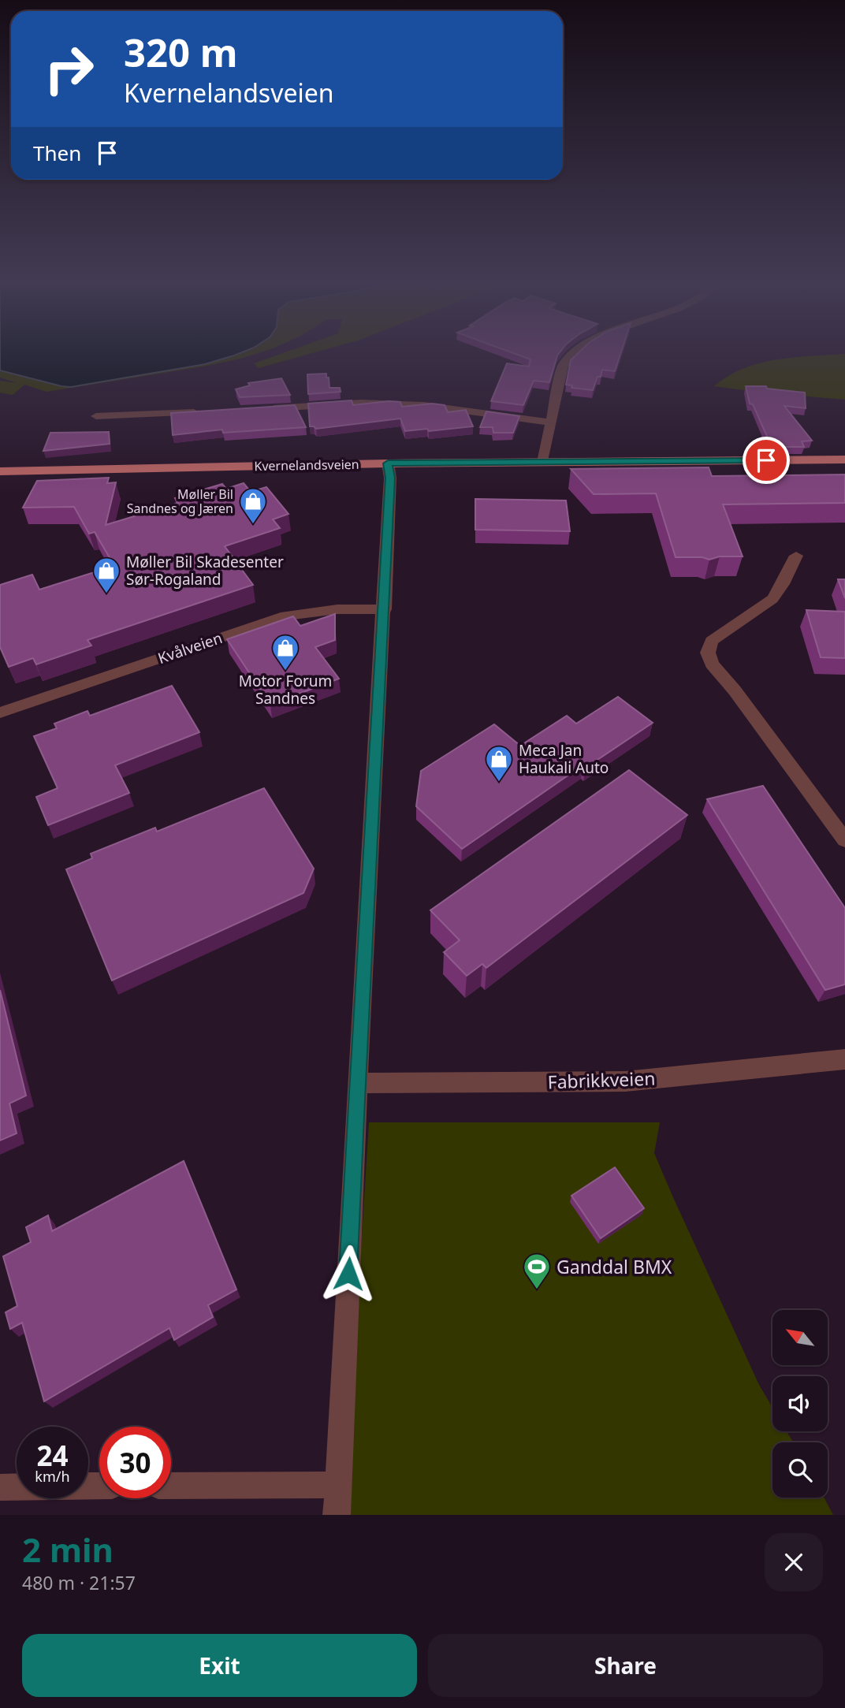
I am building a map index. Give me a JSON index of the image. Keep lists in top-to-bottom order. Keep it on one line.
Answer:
{"streets":{"main road":["Kvernelandsveien"],"street":["Kvålveien","Fabrikkveien"]},"places":{"shop":["Møller Bil Sandnes og Jæren","Møller Bil Skadesenter Sør-Rogaland","Motor Forum Sandnes","Meca Jan Haukali Auto"],"sports":["Ganddal BMX"]},"north":"top left","page":{"turn":["320 m","Kvernelandsveien"],"then":"Then","speed":"24 km/h","limit":"30","heading":["2 min","480 m · 21:57"],"buttons":["Exit","Share"]}}
